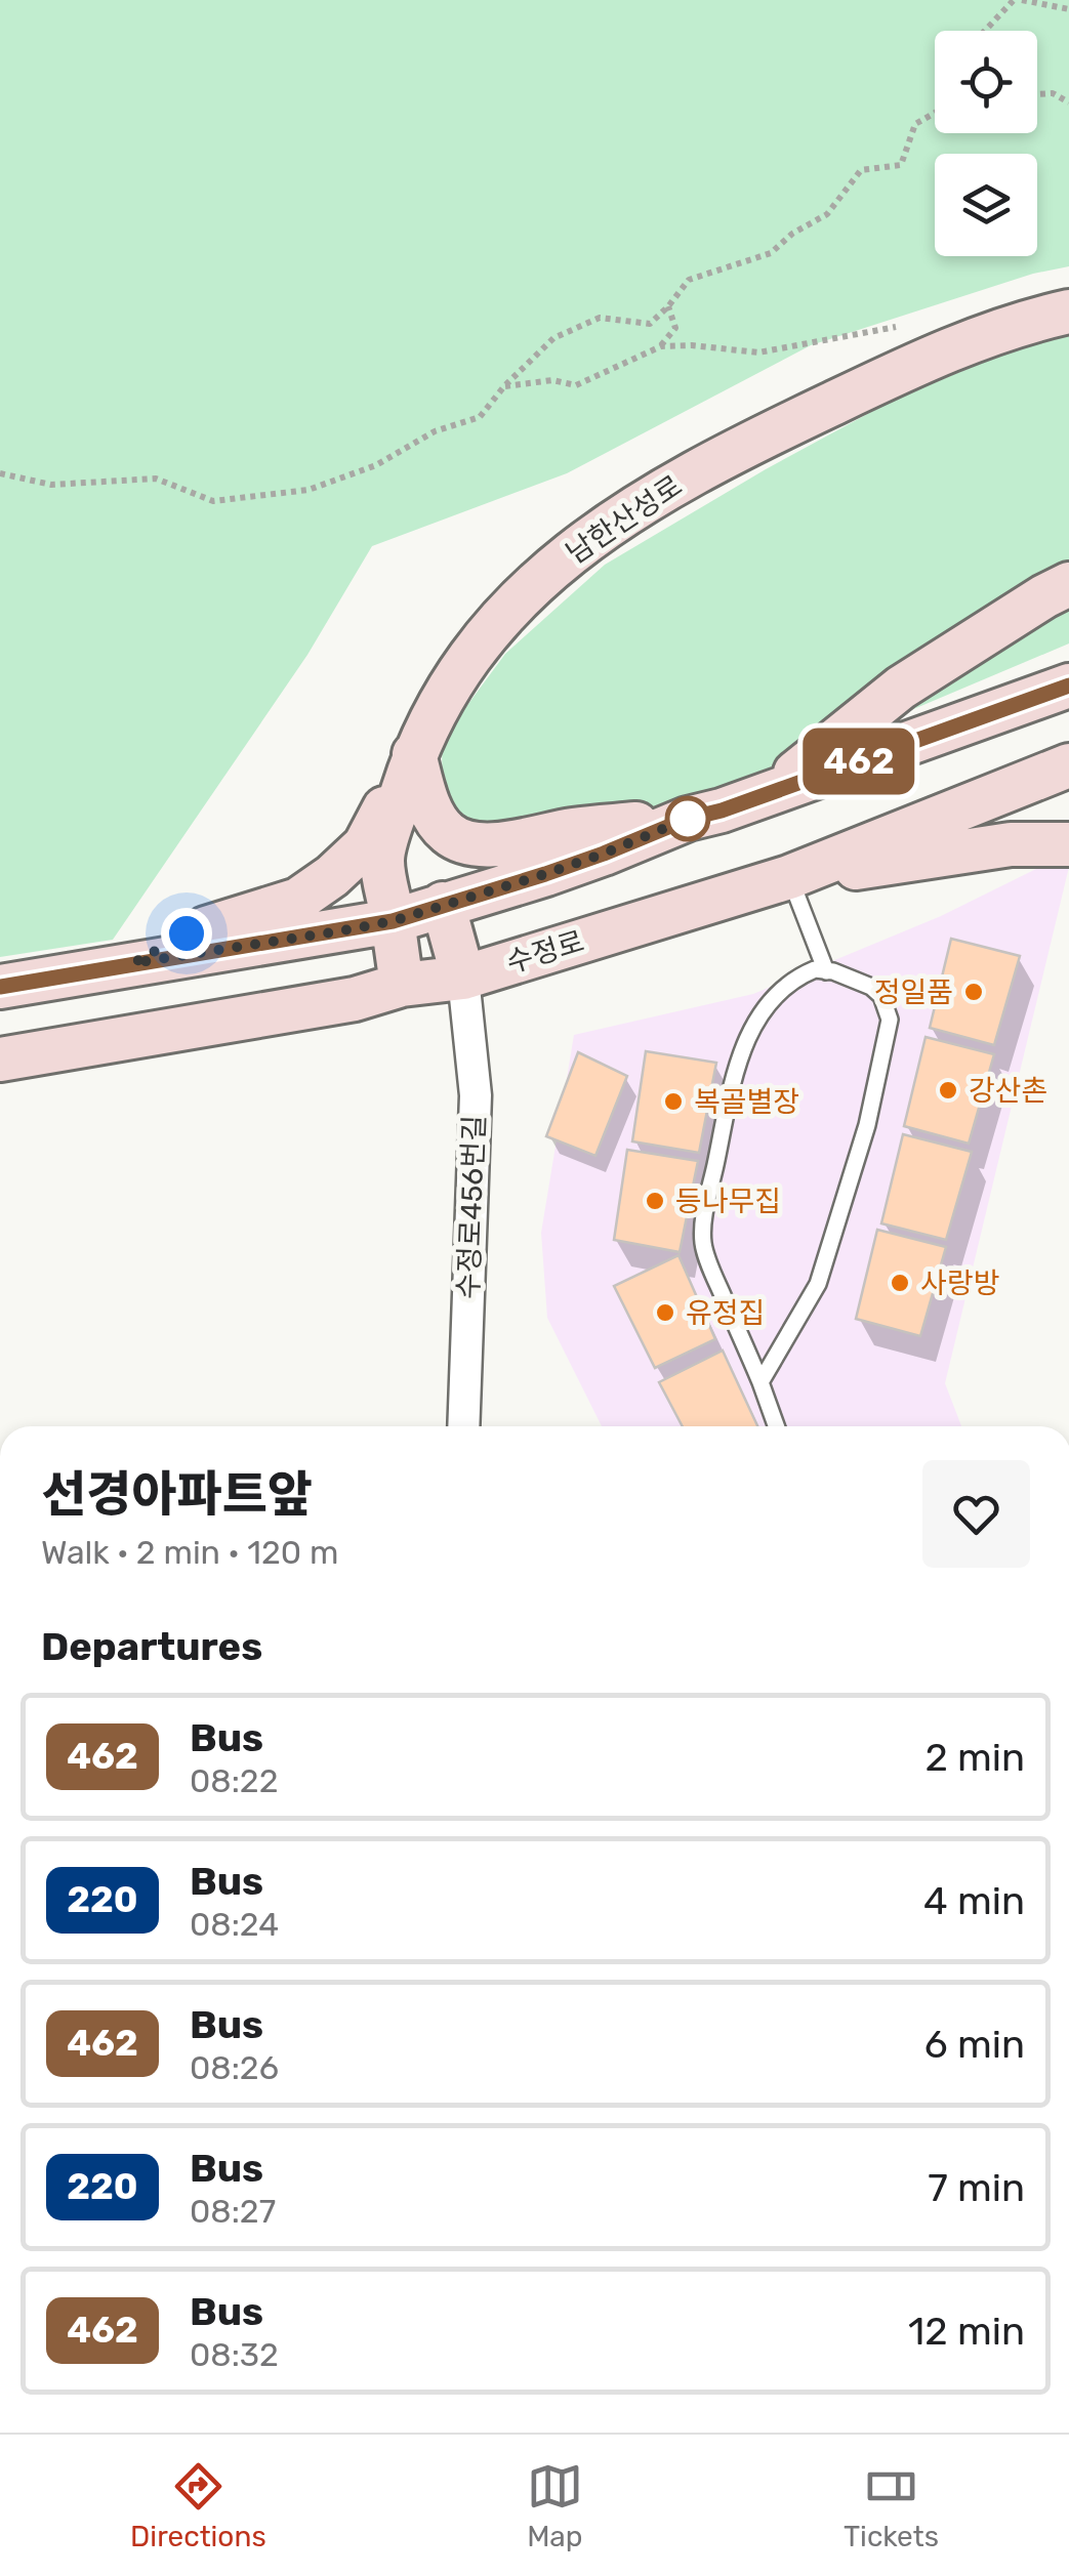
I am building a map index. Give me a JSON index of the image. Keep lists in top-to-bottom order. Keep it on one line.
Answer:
{"streets":{"main road":["남한산성로","수정로"],"street":["수정로456번길"]},"crossings":[["남한산성로","수정로"],["수정로","수정로456번길"]],"places":["정일품","강산촌","복골별장","등나무집","사랑방","유정집"],"lines":["bus line 462"],"page":{"on_map":"462","heading":[["선경아파트앞","Walk · 2 min · 120 m"],"Departures"],"list":[{"mark":"462","name":"Bus","note":"08:22","value":"2 min"},{"mark":"220","name":"Bus","note":"08:24","value":"4 min"},{"mark":"462","name":"Bus","note":"08:26","value":"6 min"},{"mark":"220","name":"Bus","note":"08:27","value":"7 min"},{"mark":"462","name":"Bus","note":"08:32","value":"12 min"}],"tabs":["Directions","Map","Tickets"]}}
